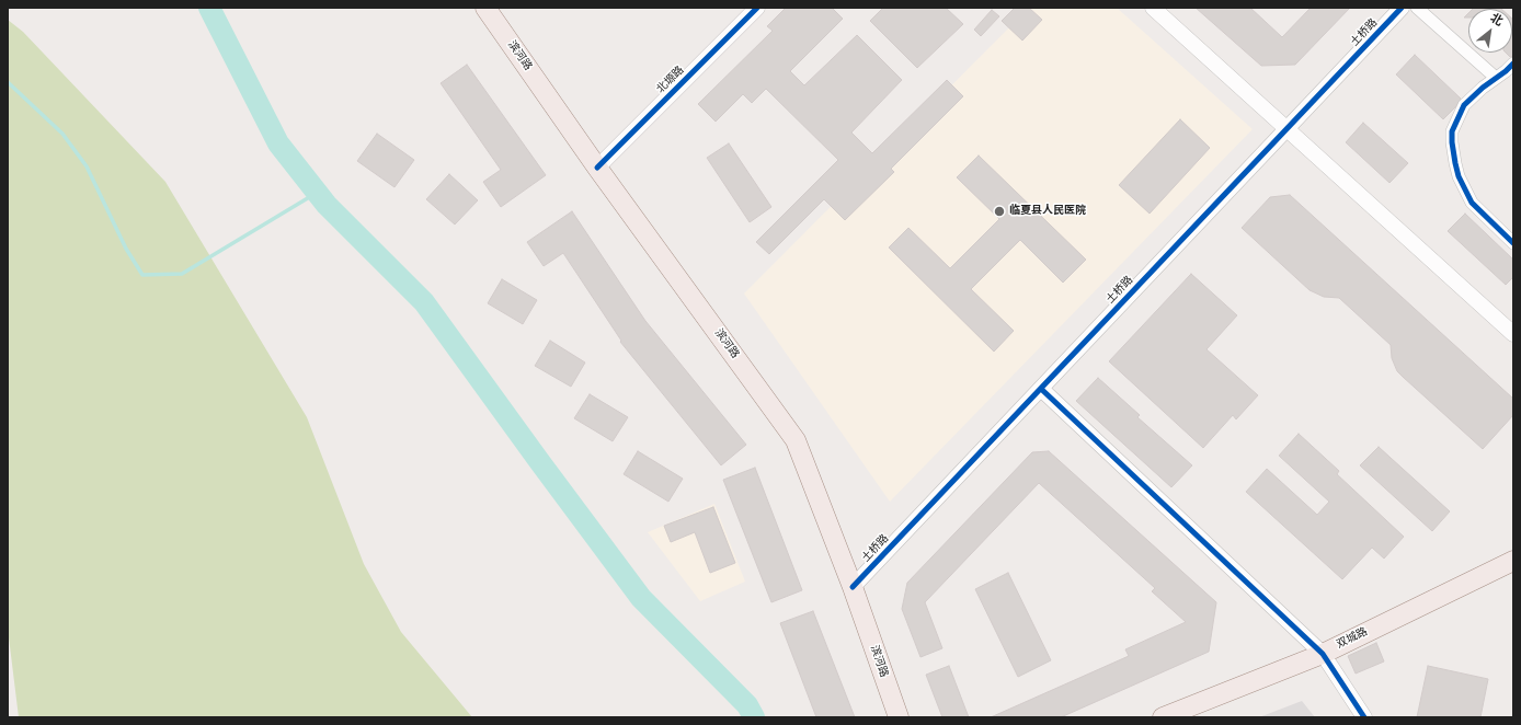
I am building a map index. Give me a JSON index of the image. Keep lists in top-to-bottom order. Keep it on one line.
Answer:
{"streets":{"main road":["滨河路","双城路"],"street":["土桥路","北塬路"]},"crossings":[["土桥路","滨河路"],["滨河路","北塬路"]],"places":["临夏县人民医院"],"north":"top right"}
